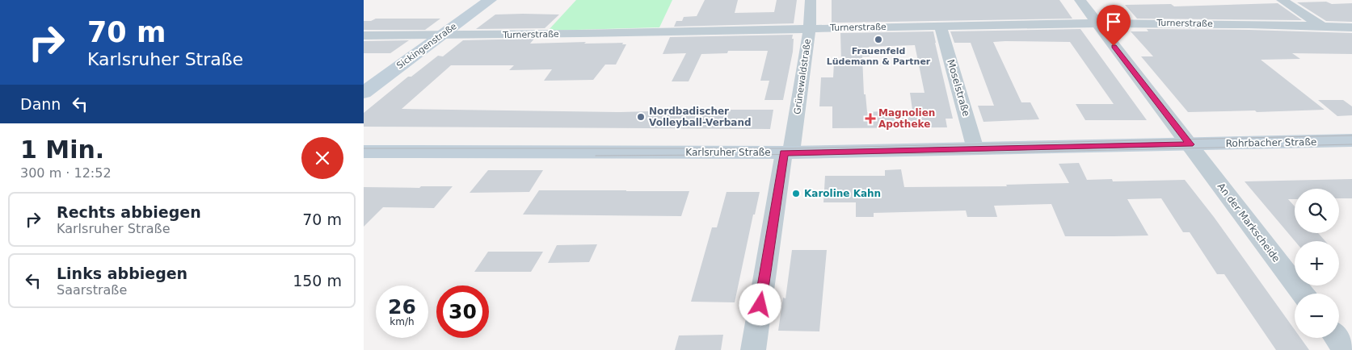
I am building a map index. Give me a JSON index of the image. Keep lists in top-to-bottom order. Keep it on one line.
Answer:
{"streets":{"main road":["Sickingenstraße","Rohrbacher Straße","Karlsruher Straße"],"street":["Turnerstraße","Grünewaldstraße","Moselstraße","An der Markscheide"]},"crossings":[["Turnerstraße","Sickingenstraße"],["Turnerstraße","Grünewaldstraße"],["Turnerstraße","Moselstraße"],["Turnerstraße","An der Markscheide"],["Grünewaldstraße","Karlsruher Straße"],["Moselstraße","Karlsruher Straße"],["Rohrbacher Straße","Karlsruher Straße"],["Rohrbacher Straße","An der Markscheide"],["Karlsruher Straße","An der Markscheide"]],"places":{"other":["Frauenfeld Lüdemann & Partner","Nordbadischer Volleyball-Verband","Karoline Kahn"],"health":["Magnolien Apotheke"]},"page":{"turn":["70 m","Karlsruher Straße"],"then":"Dann","heading":["1 Min.","300 m · 12:52"],"map_buttons":["+","−"],"list":[{"name":"Rechts abbiegen","note":"Karlsruher Straße","value":"70 m"},{"name":"Links abbiegen","note":"Saarstraße","value":"150 m"}],"speed":"26 km/h","limit":"30"}}
